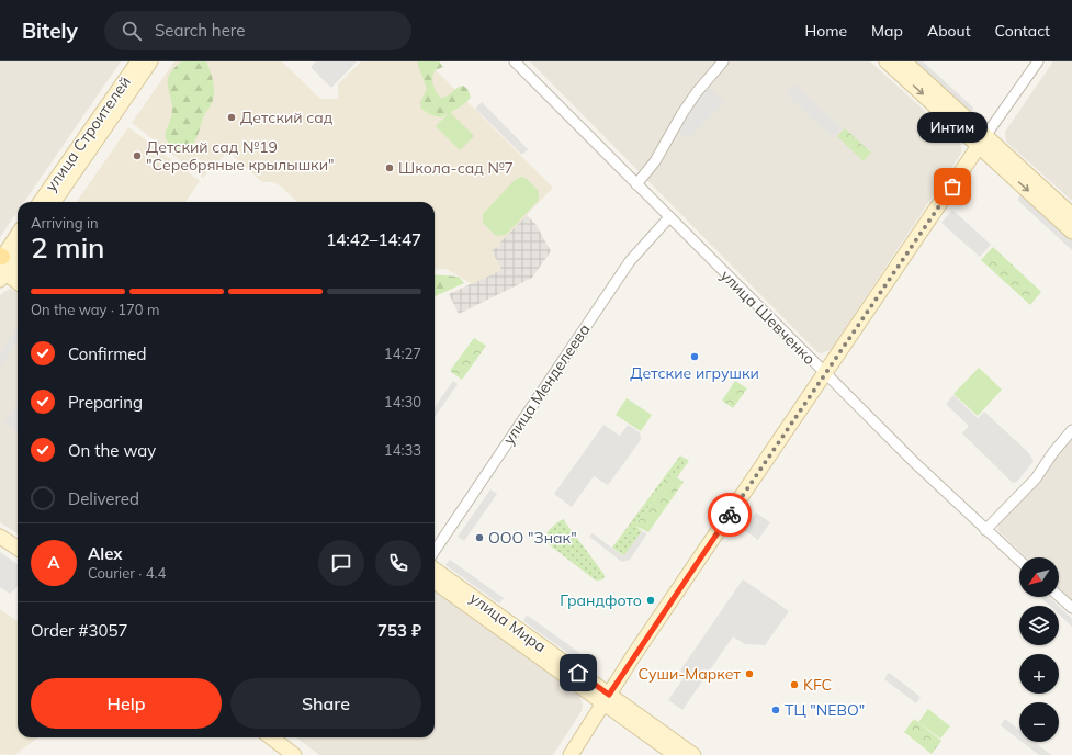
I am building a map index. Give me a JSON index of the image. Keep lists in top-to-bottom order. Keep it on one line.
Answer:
{"streets":{"main road":["улица Строителей","улица Мира"],"street":["улица Шевченко","улица Менделеева"]},"crossings":[["улица Шевченко","улица Менделеева"]],"places":["Детский сад","Детский сад №19 \"Серебряные крылышки\"","Школа-сад №7","Интим","Детские игрушки","ООО \"Знак\"","Грандфото","Суши-Маркет","KFC","ТЦ \"NEBO\""],"north":"bottom left","page":{"header":"Bitely","search":"Search here","nav":["Home","Map","About","Contact"],"bubble":"Интим","heading":["2 min","Arriving in","14:42–14:47"],"panel":["Alex","Courier · 4.4","Order #3057","753 ₽"],"bar":"On the way · 170 m","list":[["Confirmed","14:27"],["Preparing","14:30"],["On the way","14:33"],"Delivered"],"round":"A","map_buttons":["+","−"],"buttons":["Help","Share"]}}
